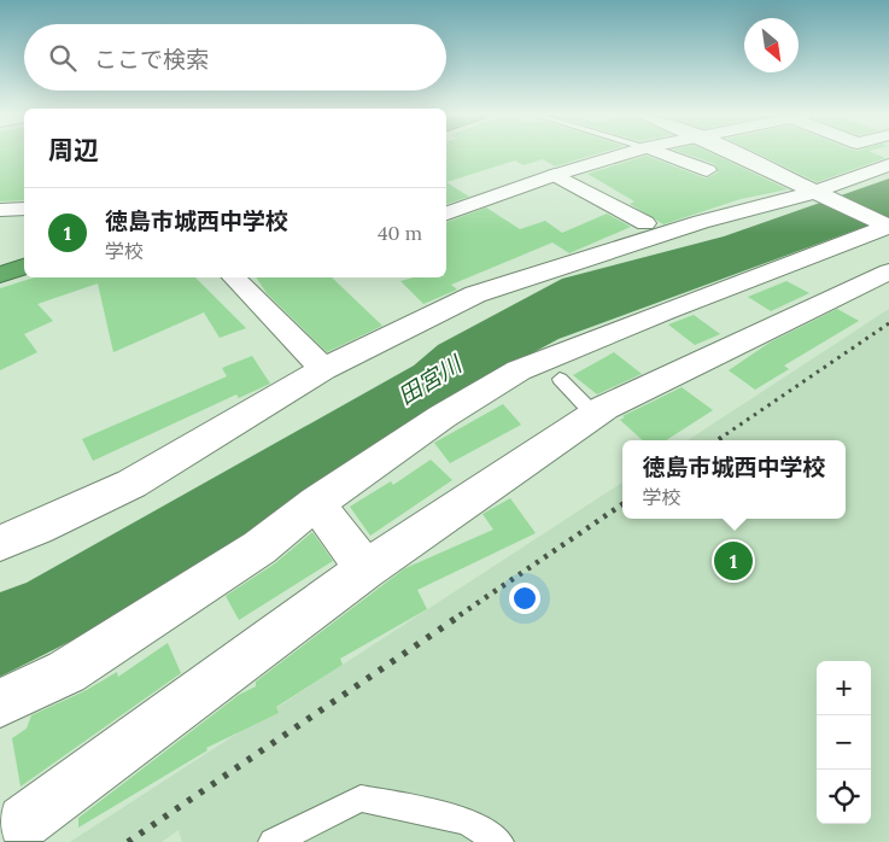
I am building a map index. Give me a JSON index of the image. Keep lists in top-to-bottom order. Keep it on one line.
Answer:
{"water":["田宮川"],"north":"bottom right","page":{"search":"ここで検索","heading":"周辺","list":[{"mark":"1","name":"徳島市城西中学校","note":"学校","value":"40 m"}],"popup":["徳島市城西中学校","学校"],"pins":"1","map_buttons":["+","−"]}}
